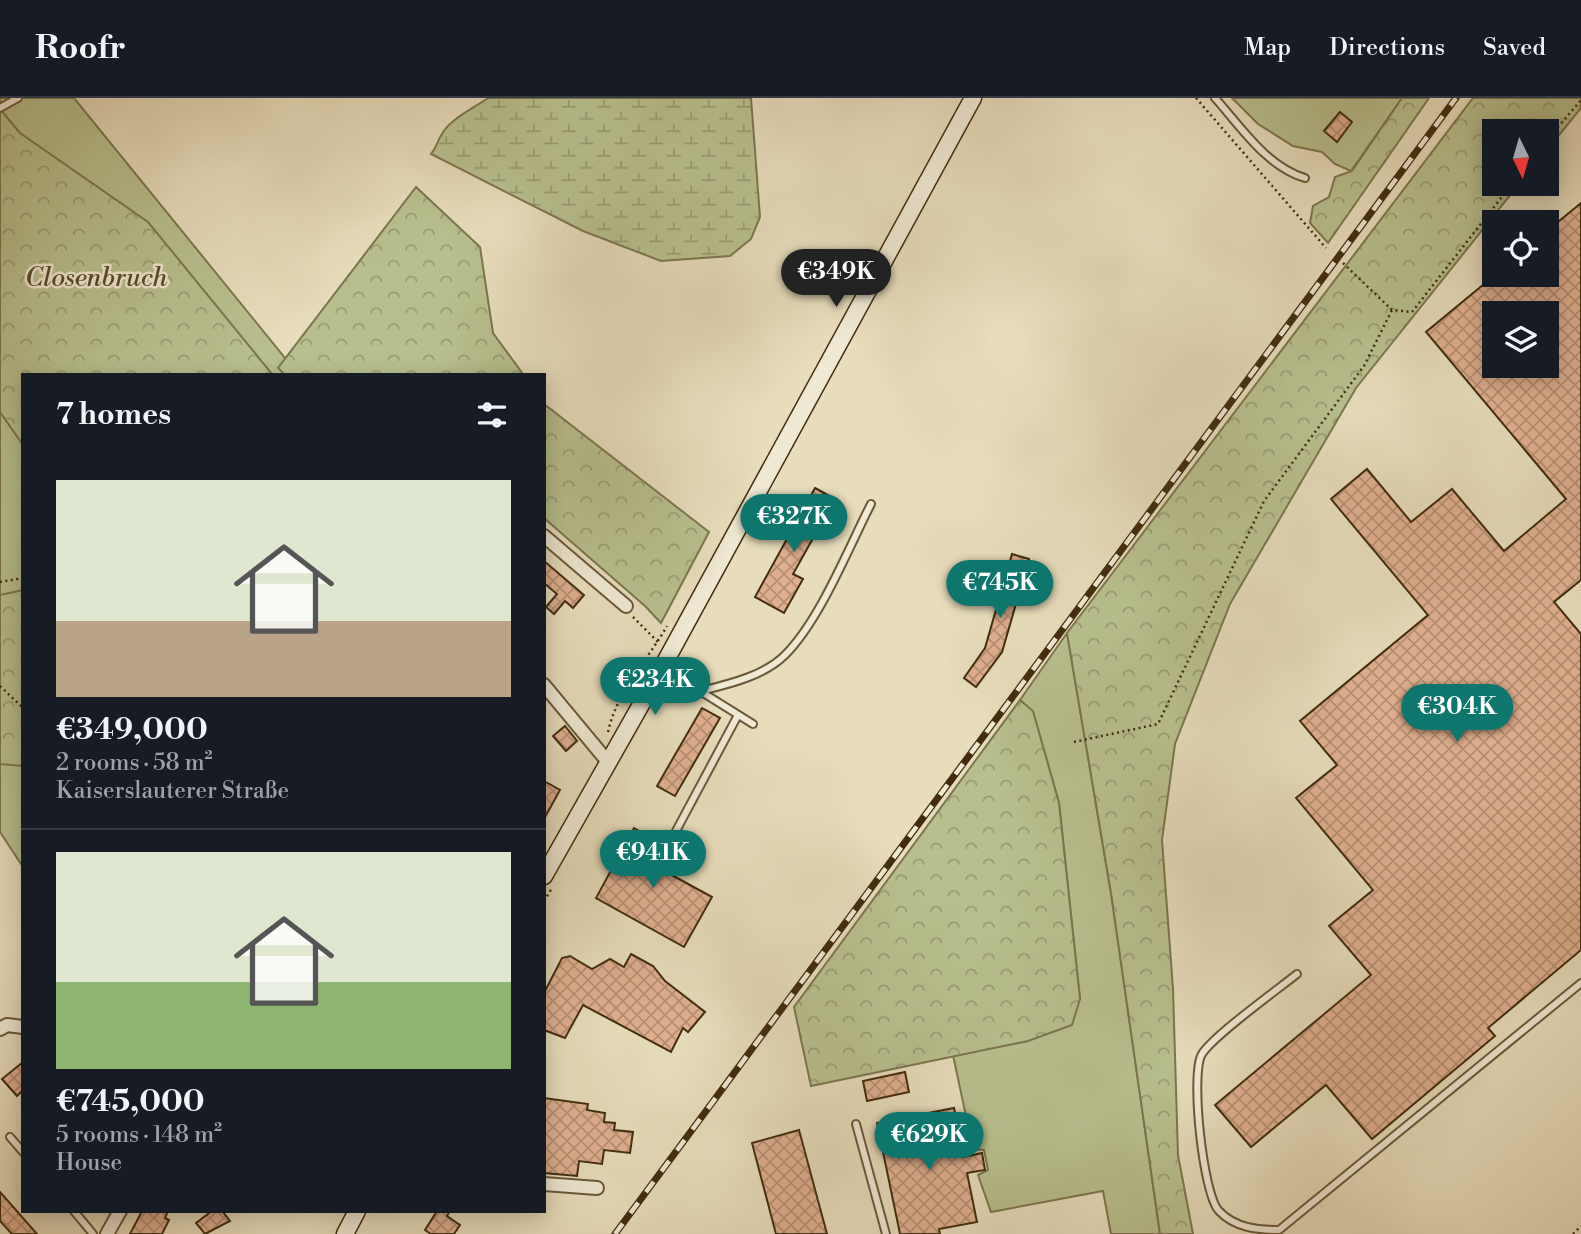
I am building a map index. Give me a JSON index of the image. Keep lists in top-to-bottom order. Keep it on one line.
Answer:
{"parks":["Closenbruch"],"north":"bottom","page":{"header":"Roofr","nav":["Map","Directions","Saved"],"price":["€349K","€327K","€745K","€234K","€304K","€941K","€629K"],"heading":"7 homes","list":[{"name":"€349,000","note":"2 rooms · 58 m² · Kaiserslauterer Straße"},{"name":"€745,000","note":"5 rooms · 148 m² · House"}]}}
